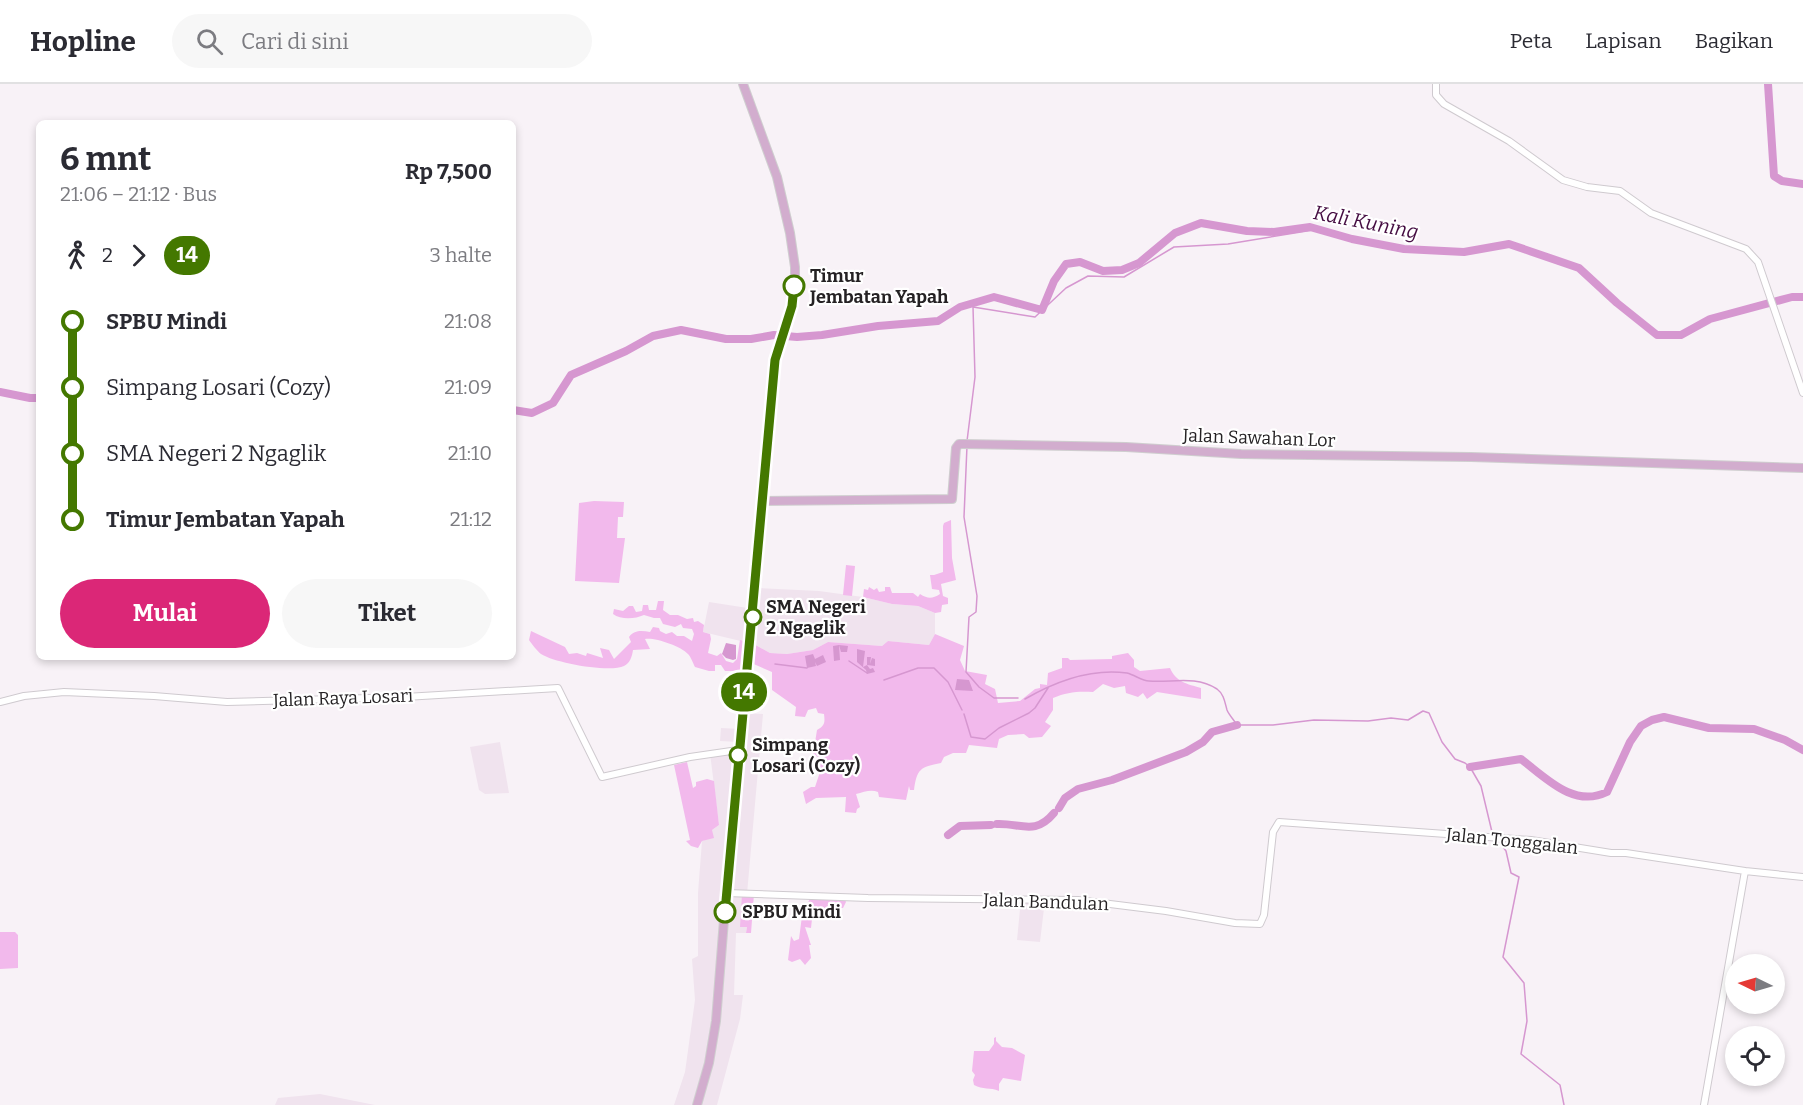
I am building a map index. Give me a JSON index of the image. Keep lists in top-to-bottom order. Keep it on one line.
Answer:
{"streets":{"main road":["Jalan Sawahan Lor"],"street":["Jalan Raya Losari","Jalan Tonggalan","Jalan Bandulan"]},"crossings":[["Jalan Tonggalan","Jalan Bandulan"]],"water":["Kali Kuning"],"places":["Timur Jembatan Yapah","SMA Negeri 2 Ngaglik","Simpang Losari (Cozy)","SPBU Mindi"],"lines":["bus line 14"],"north":"left","page":{"header":"Hopline","search":"Cari di sini","nav":["Peta","Lapisan","Bagikan"],"on_map":"14","heading":["6 mnt","21:06 – 21:12 · Bus","Rp 7,500"],"legs":["2","14","3 halte"],"list":[{"name":"SPBU Mindi","value":"21:08"},{"name":"Simpang Losari (Cozy)","value":"21:09"},{"name":"SMA Negeri 2 Ngaglik","value":"21:10"},{"name":"Timur Jembatan Yapah","value":"21:12"}],"buttons":["Mulai","Tiket"]}}
